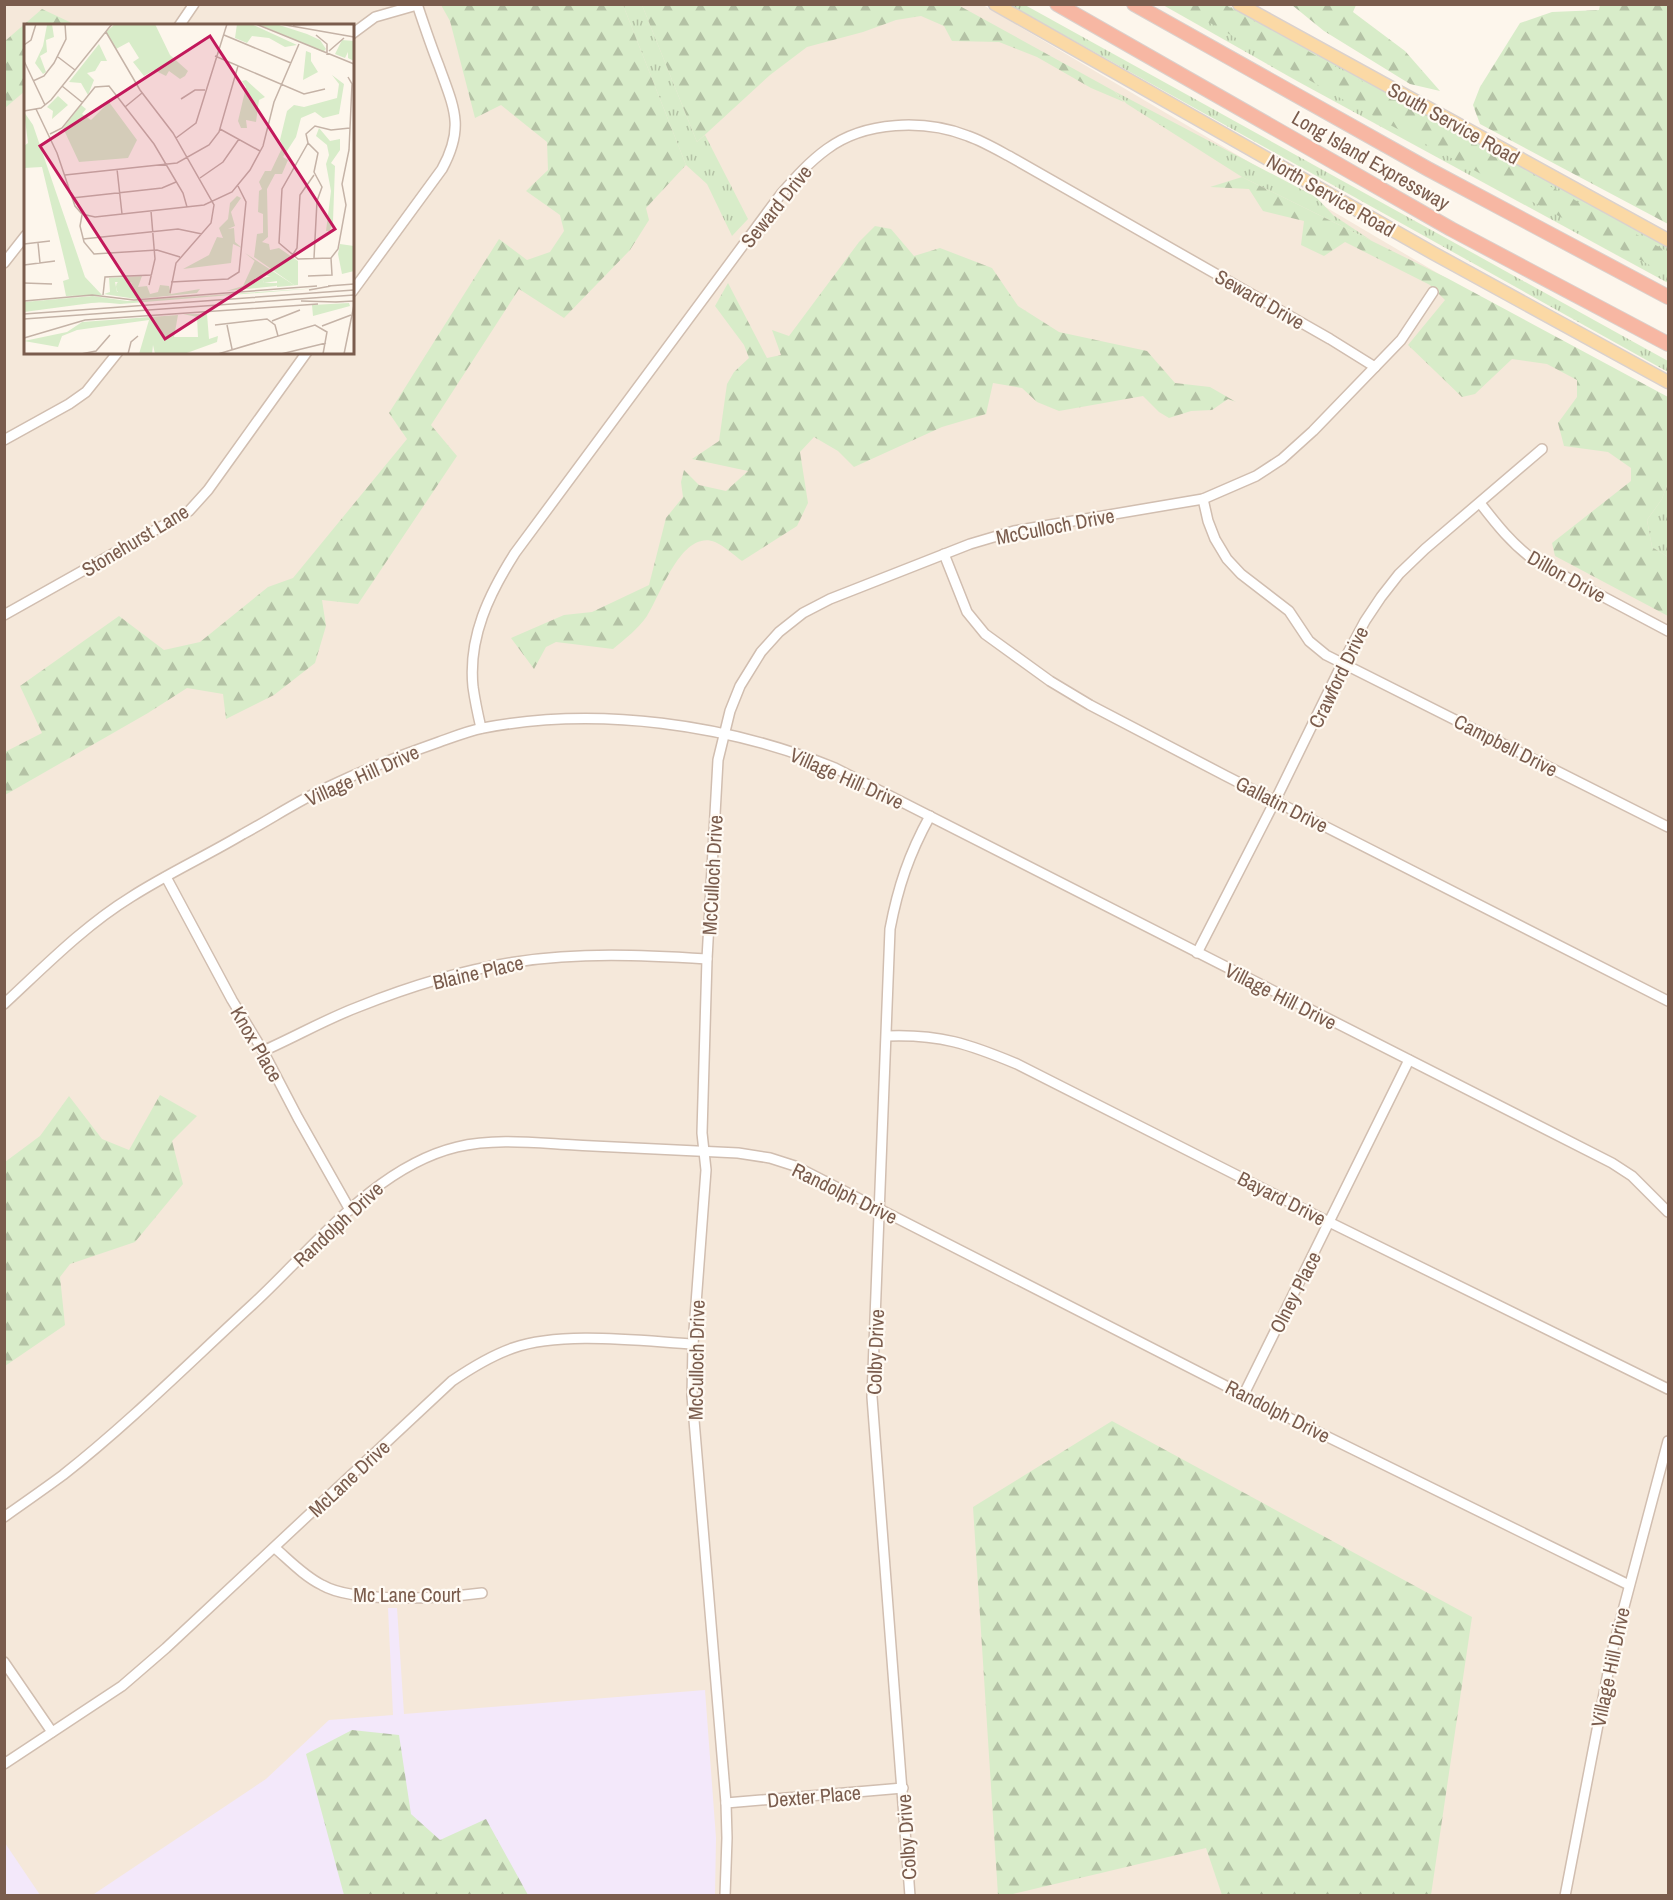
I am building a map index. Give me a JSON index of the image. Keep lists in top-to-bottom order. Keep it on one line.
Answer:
{"streets":{"highway":["Long Island Expressway"],"main road":["South Service Road","North Service Road"],"street":["Seward Drive","McCulloch Drive","Stonehurst Lane","Dillon Drive","Crawford Drive","Campbell Drive","Village Hill Drive","Gallatin Drive","Blaine Place","Knox Place","Randolph Drive","Bayard Drive","Olney Place","Colby Drive","McLane Drive","Mc Lane Court","Dexter Place"]},"crossings":[["Seward Drive","McCulloch Drive"],["Seward Drive","Village Hill Drive"],["McCulloch Drive","Campbell Drive"],["McCulloch Drive","Village Hill Drive"],["McCulloch Drive","Gallatin Drive"],["McCulloch Drive","Blaine Place"],["McCulloch Drive","Randolph Drive"],["McCulloch Drive","McLane Drive"],["McCulloch Drive","Dexter Place"],["Dillon Drive","Crawford Drive"],["Crawford Drive","Campbell Drive"],["Crawford Drive","Village Hill Drive"],["Crawford Drive","Gallatin Drive"],["Village Hill Drive","Knox Place"],["Village Hill Drive","Randolph Drive"],["Village Hill Drive","Olney Place"],["Village Hill Drive","Colby Drive"],["Blaine Place","Knox Place"],["Knox Place","Randolph Drive"],["Randolph Drive","Olney Place"],["Randolph Drive","Colby Drive"],["Bayard Drive","Olney Place"],["Bayard Drive","Colby Drive"],["Colby Drive","Dexter Place"],["McLane Drive","Mc Lane Court"]]}
